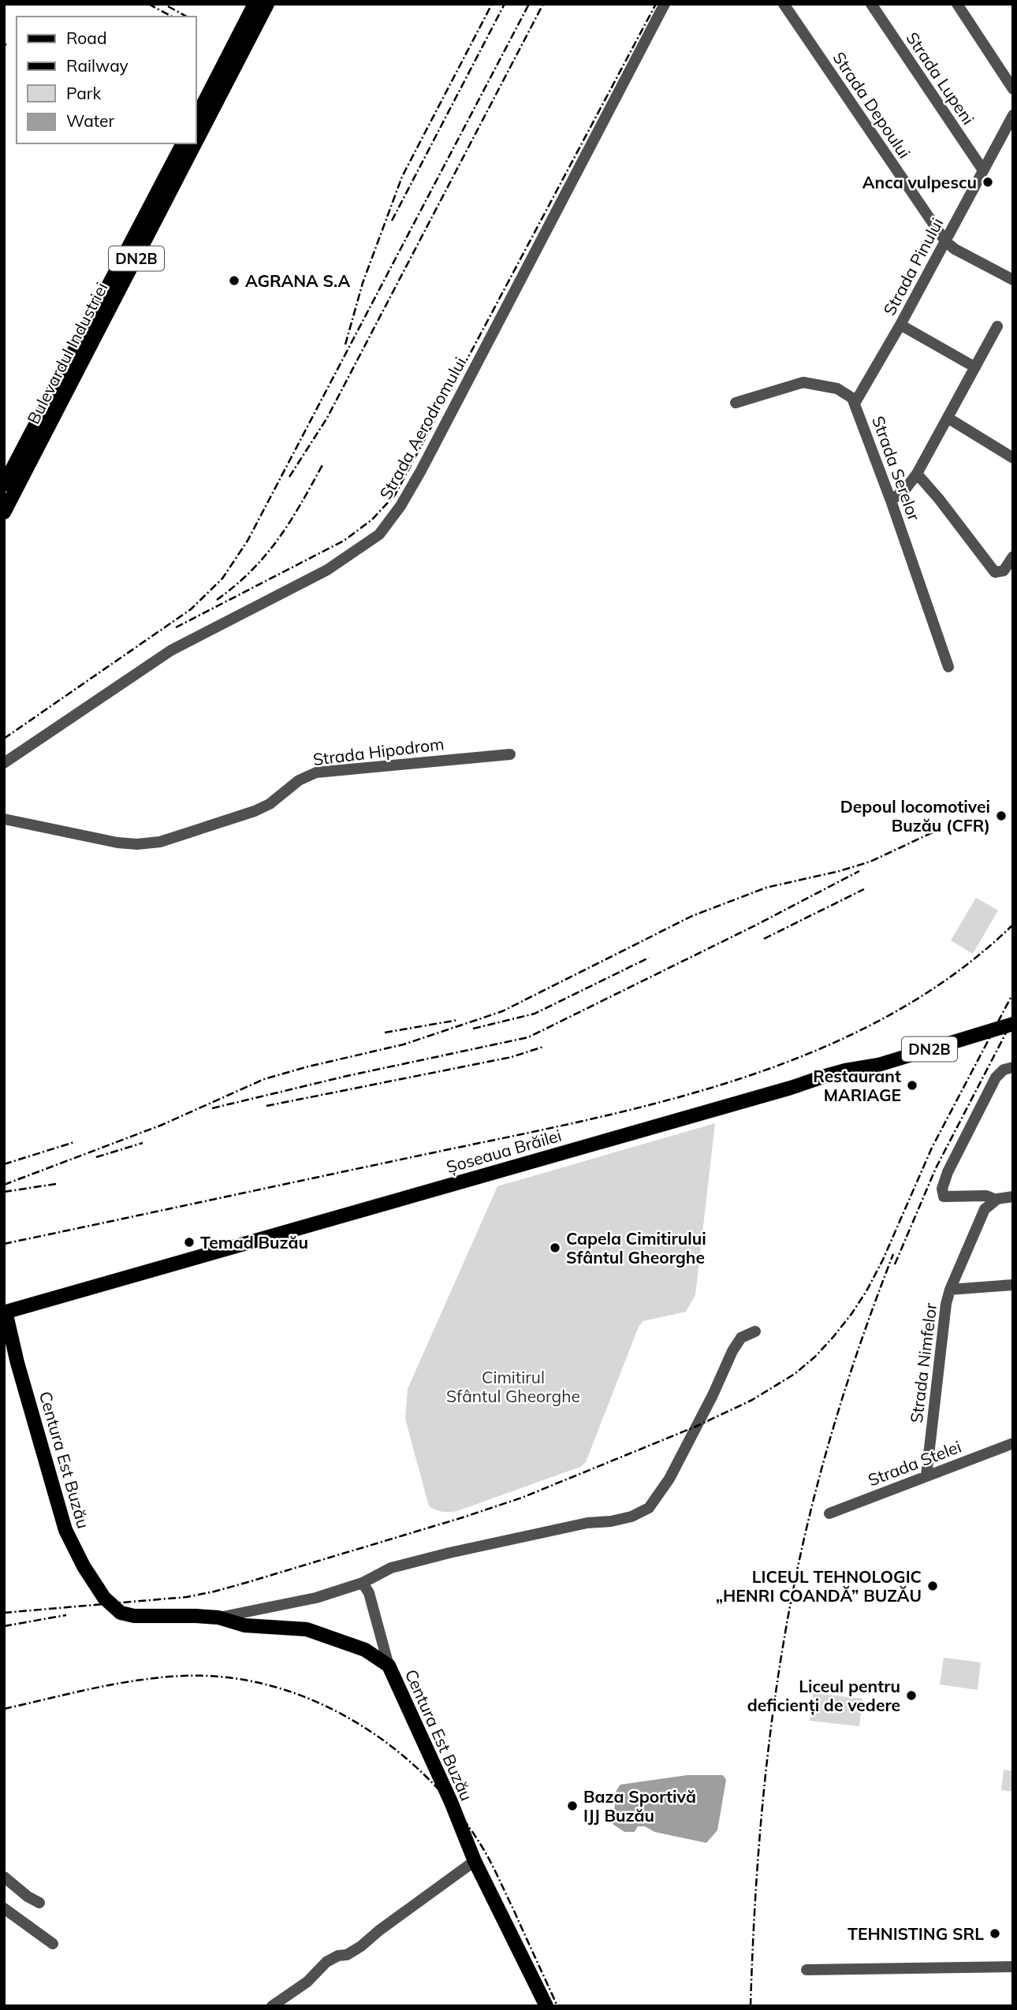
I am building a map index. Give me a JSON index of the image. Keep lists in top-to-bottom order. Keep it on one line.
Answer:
{"streets":{"main road":["DN2B","Bulevardul Industriei","Șoseaua Brăilei","Centura Est Buzău"],"street":["Strada Lupeni","Strada Depoului","Strada Pinului","Strada Aerodromului","Strada Serelor","Strada Hipodrom","Strada Nimfelor","Strada Stelei"]},"crossings":[["Strada Lupeni","Strada Pinului"],["Strada Depoului","Strada Pinului"],["Strada Pinului","Strada Serelor"],["Șoseaua Brăilei","Centura Est Buzău"],["Strada Nimfelor","Strada Stelei"]],"parks":["Cimitirul Sfântul Gheorghe"],"places":["Anca vulpescu","AGRANA S.A","Depoul locomotivei Buzău (CFR)","Restaurant MARIAGE","Temad Buzău","Capela Cimitirului Sfântul Gheorghe","LICEUL TEHNOLOGIC „HENRI COANDĂ” BUZĂU","Liceul pentru deficienți de vedere","Baza Sportivă IJJ Buzău","TEHNISTING SRL"],"legend":["Road","Railway","Park","Water"]}
